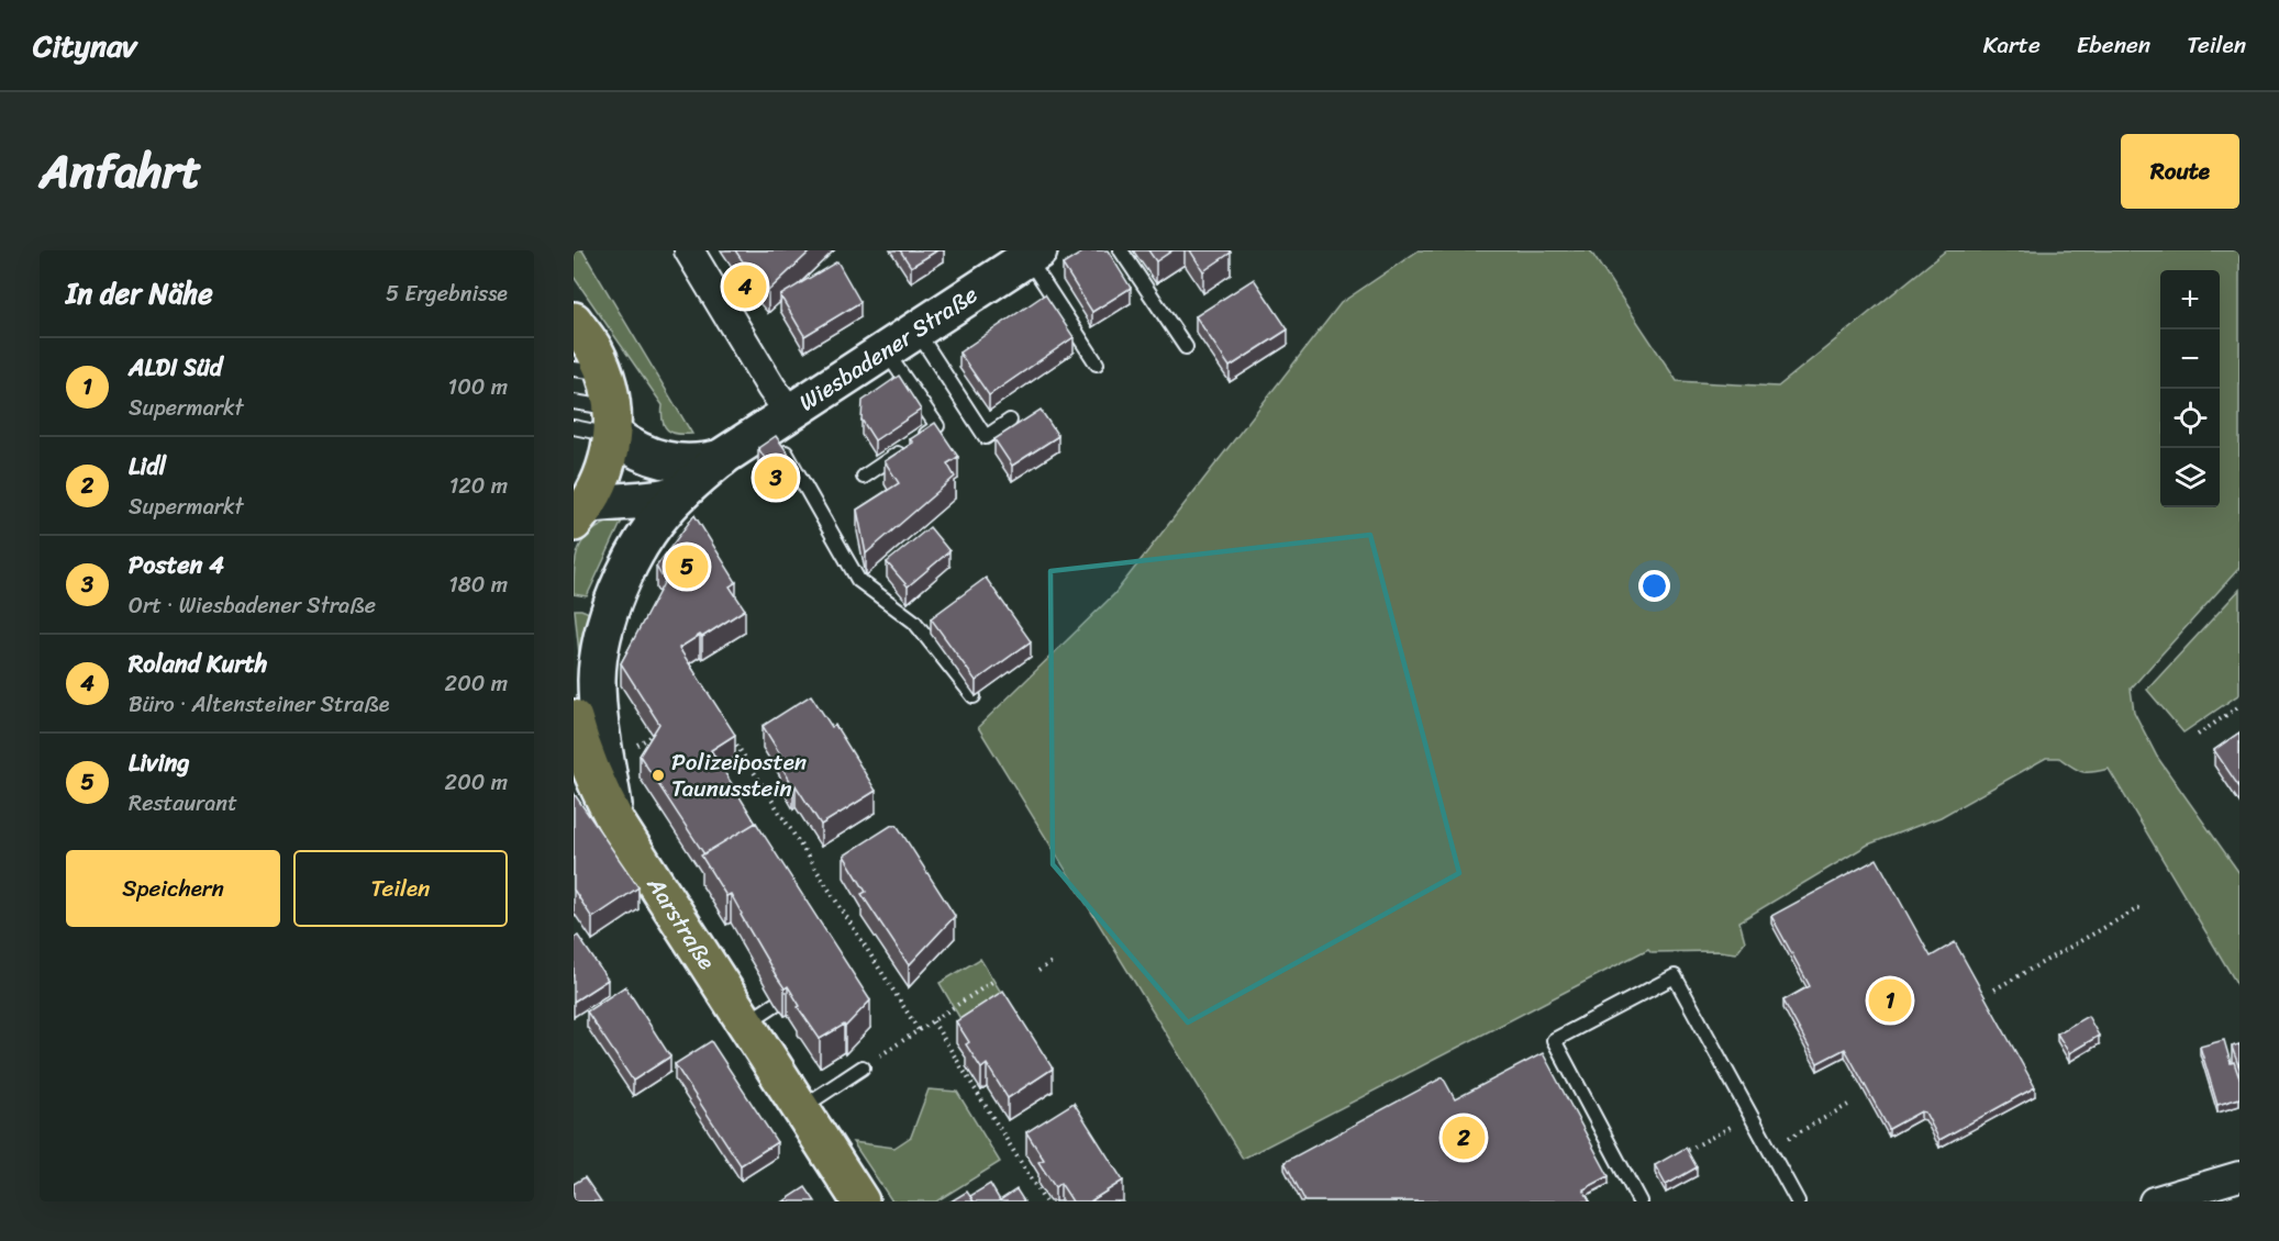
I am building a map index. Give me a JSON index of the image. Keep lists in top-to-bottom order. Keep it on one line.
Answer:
{"streets":{"main road":["Wiesbadener Straße","Aarstraße"]},"crossings":[["Wiesbadener Straße","Aarstraße"]],"places":["Polizeiposten Taunusstein"],"page":{"header":"Citynav","nav":["Karte","Ebenen","Teilen"],"title":"Anfahrt","buttons":["Route",["Speichern","Teilen"]],"heading":["In der Nähe","5 Ergebnisse"],"pins":["4","3","5","1","2"],"map_buttons":["+","−"],"list":[{"mark":"1","name":"ALDI Süd","note":"Supermarkt","value":"100 m"},{"mark":"2","name":"Lidl","note":"Supermarkt","value":"120 m"},{"mark":"3","name":"Posten 4","note":"Ort · Wiesbadener Straße","value":"180 m"},{"mark":"4","name":"Roland Kurth","note":"Büro · Altensteiner Straße","value":"200 m"},{"mark":"5","name":"Living","note":"Restaurant","value":"200 m"}]}}
